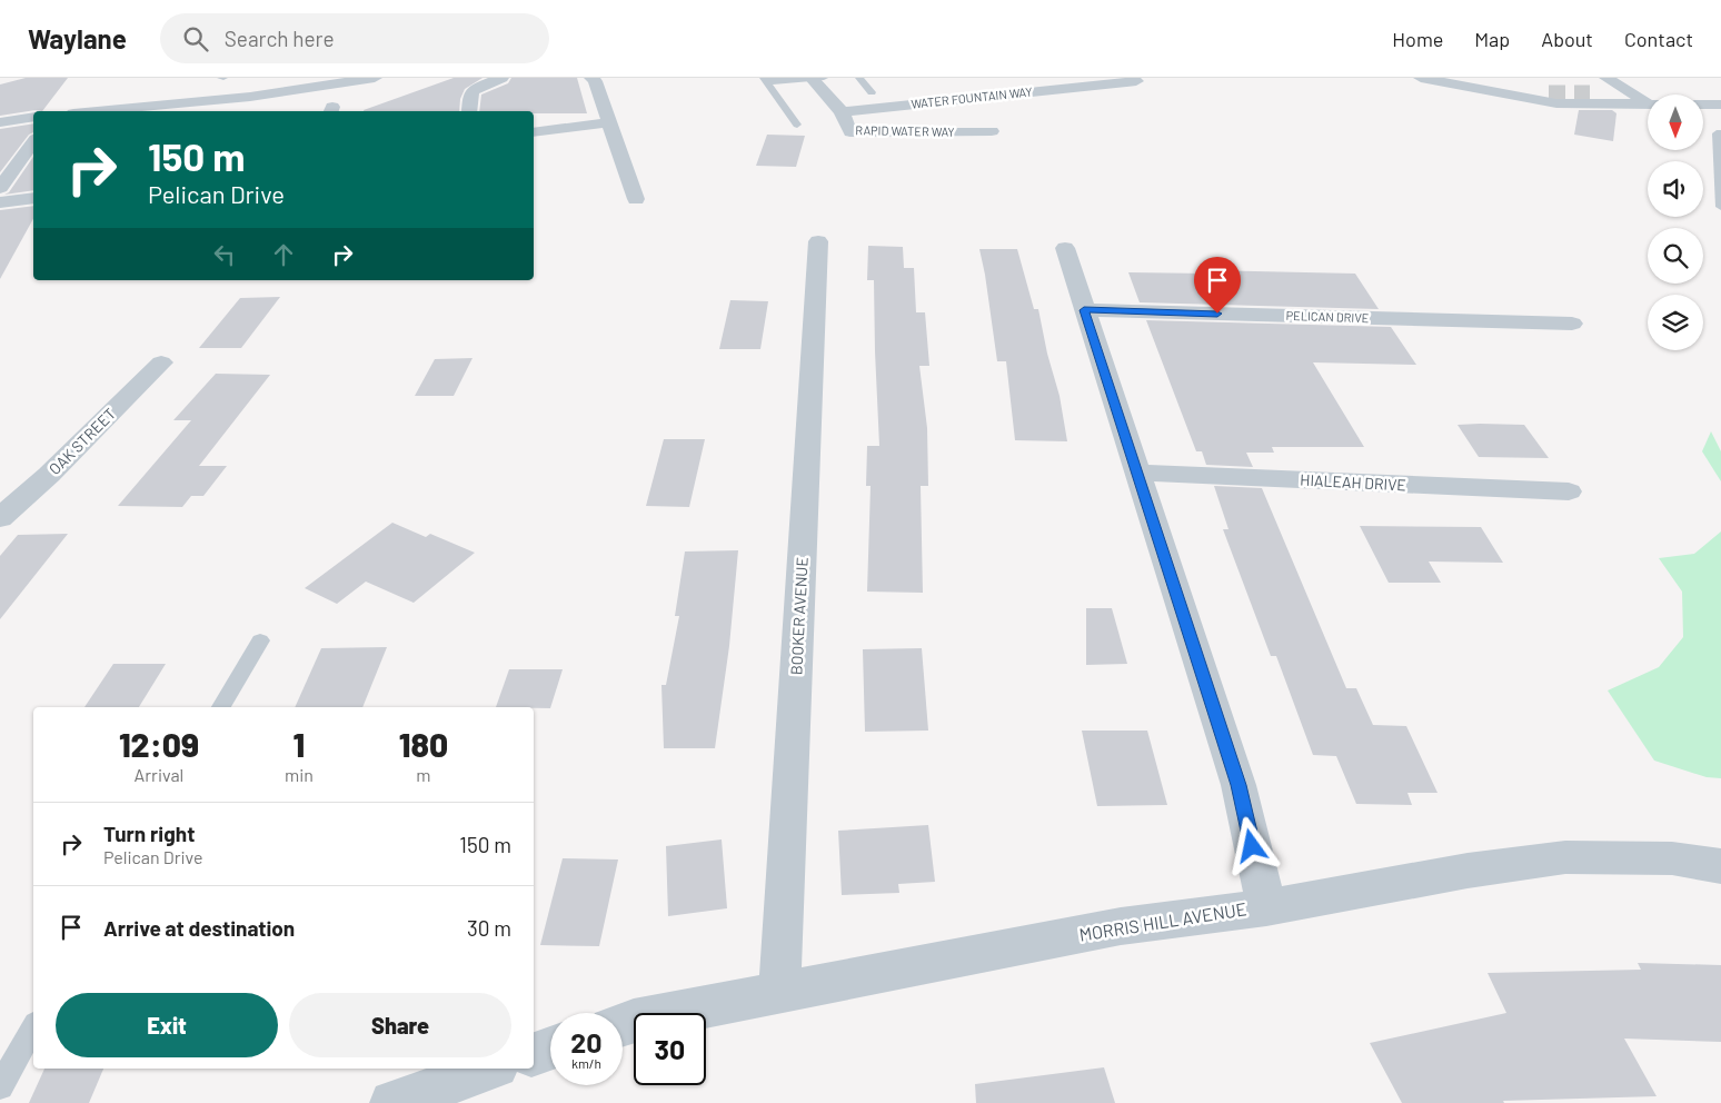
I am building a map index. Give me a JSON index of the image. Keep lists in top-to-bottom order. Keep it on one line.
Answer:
{"streets":{"street":["WATER FOUNTAIN WAY","RAPID WATER WAY","PELICAN DRIVE","OAK STREET","HIALEAH DRIVE","BOOKER AVENUE","MORRIS HILL AVENUE"]},"crossings":[["WATER FOUNTAIN WAY","RAPID WATER WAY"],["BOOKER AVENUE","MORRIS HILL AVENUE"]],"north":"bottom","page":{"header":"Waylane","search":"Search here","nav":["Home","Map","About","Contact"],"turn":["150 m","Pelican Drive"],"eta":["12:09","Arrival","1","min","180","m"],"list":[{"name":"Turn right","note":"Pelican Drive","value":"150 m"},{"name":"Arrive at destination","value":"30 m"}],"buttons":["Exit","Share"],"speed":"20 km/h","limit":"30"}}
